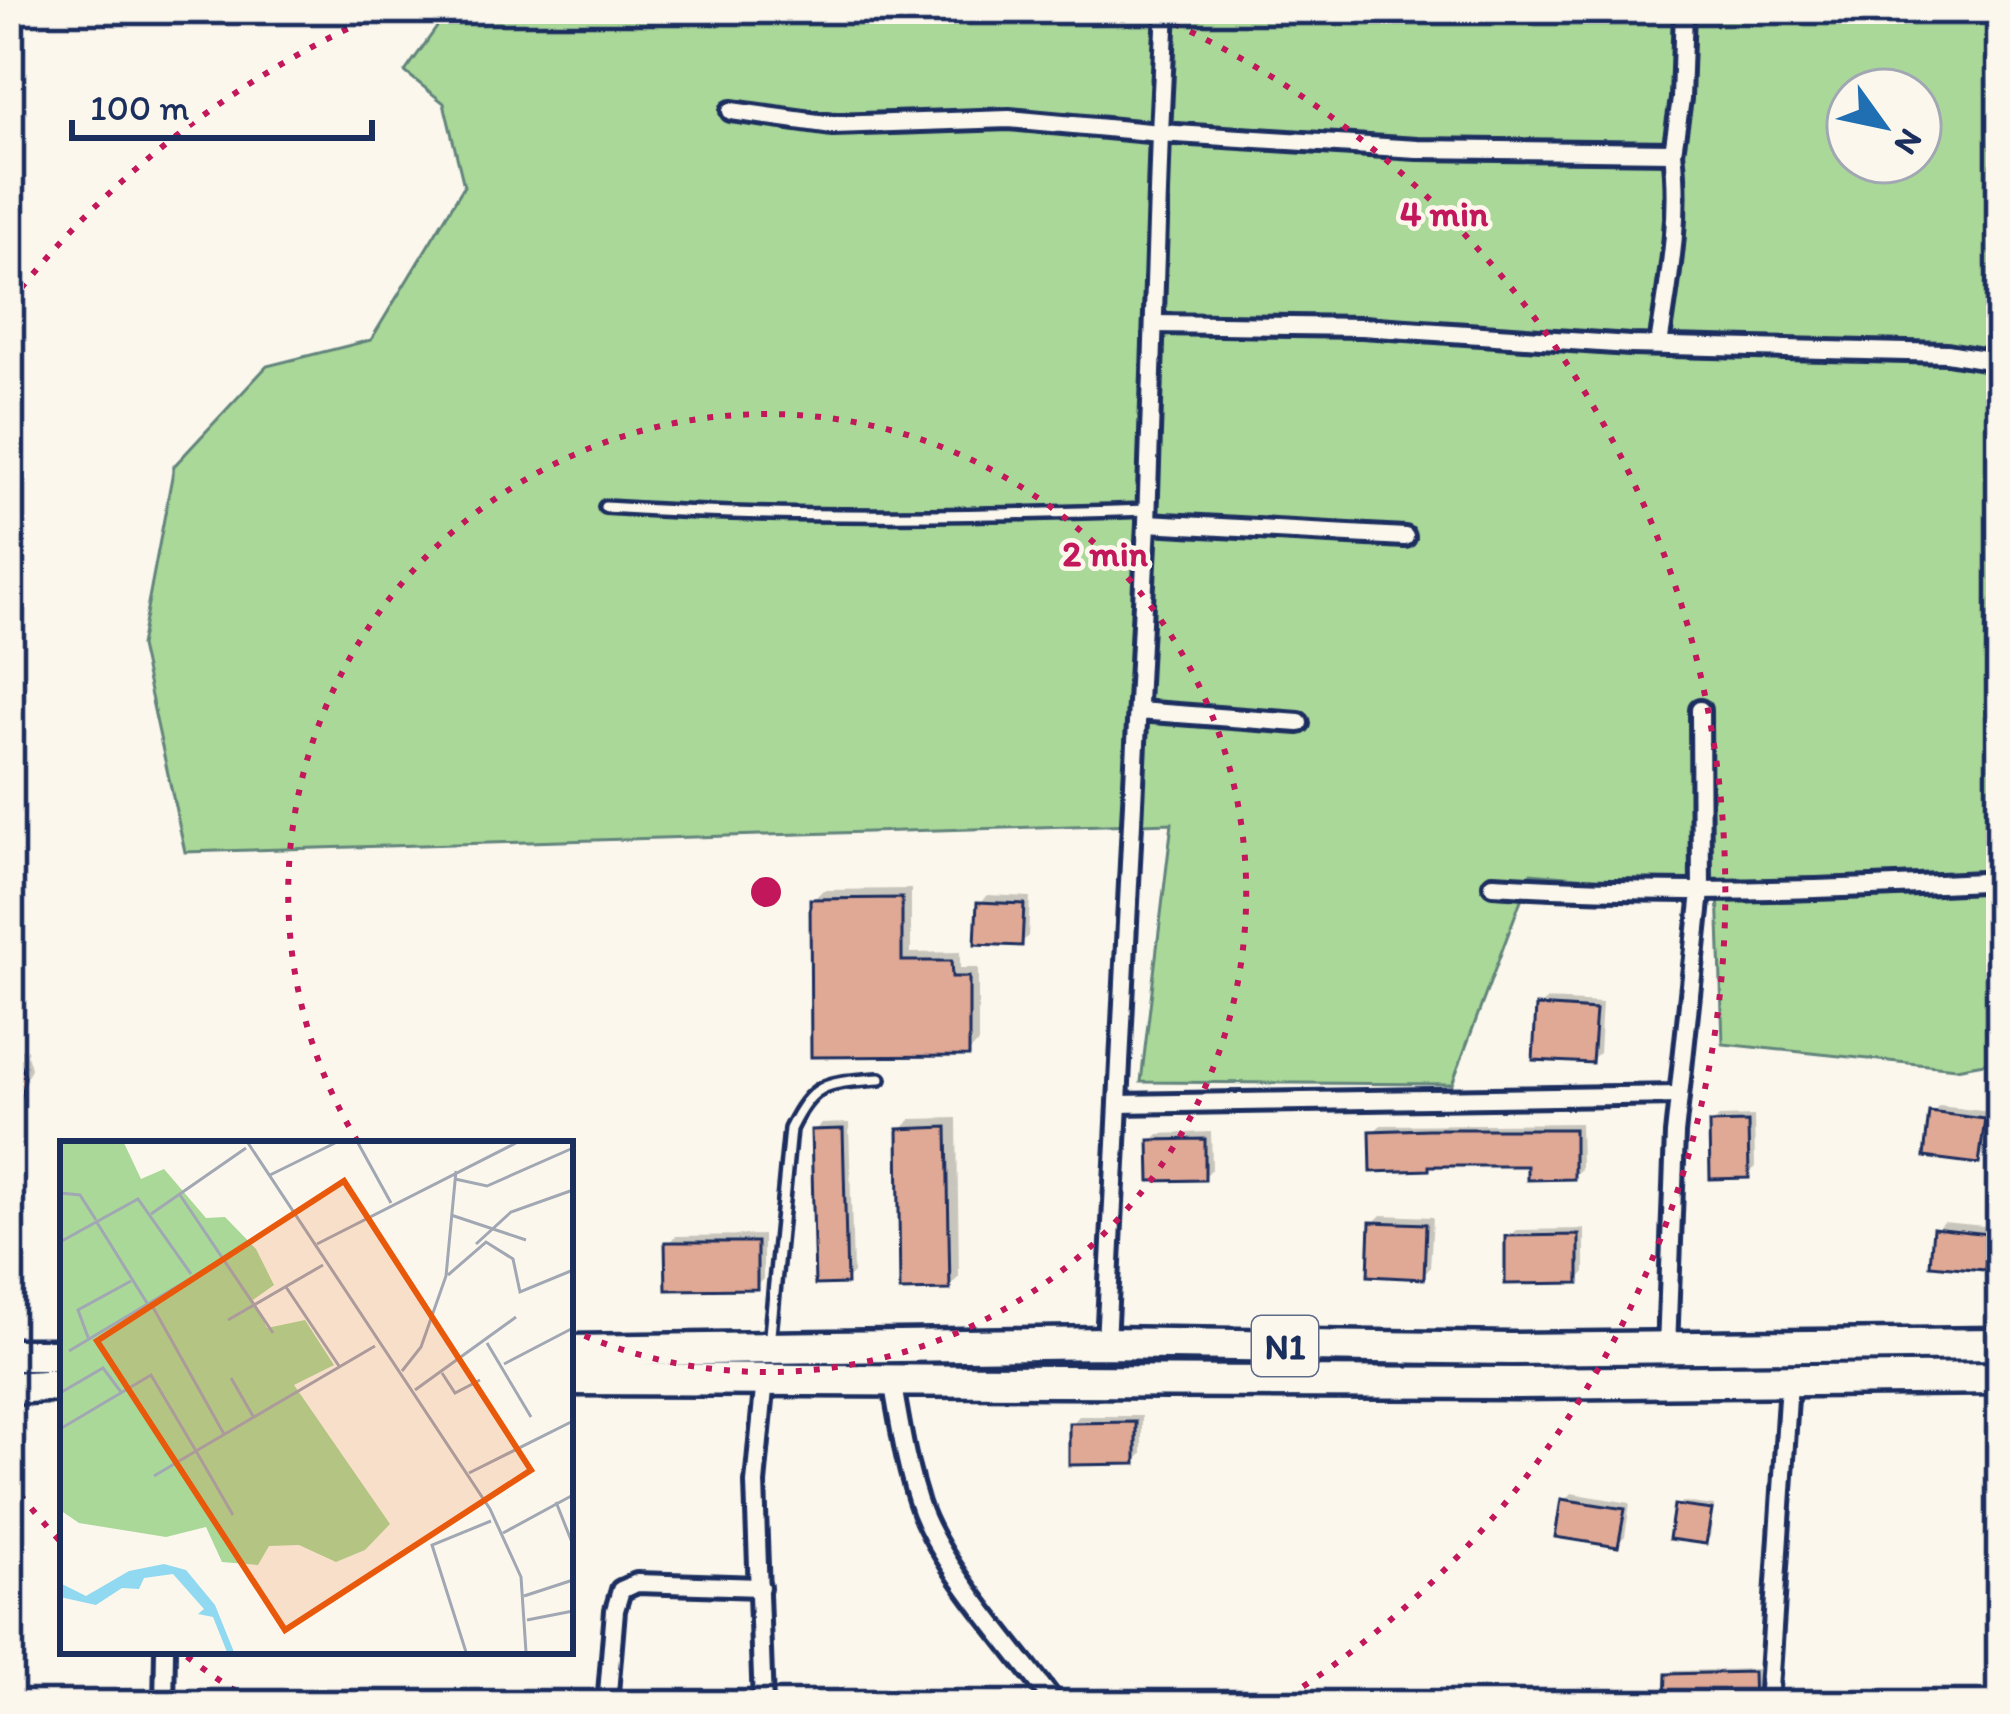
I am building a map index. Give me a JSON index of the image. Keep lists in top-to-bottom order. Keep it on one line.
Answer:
{"streets":{"highway":["N1"]},"scale_bar":"100 m","north":"bottom right","rings":["4 min","2 min"]}
